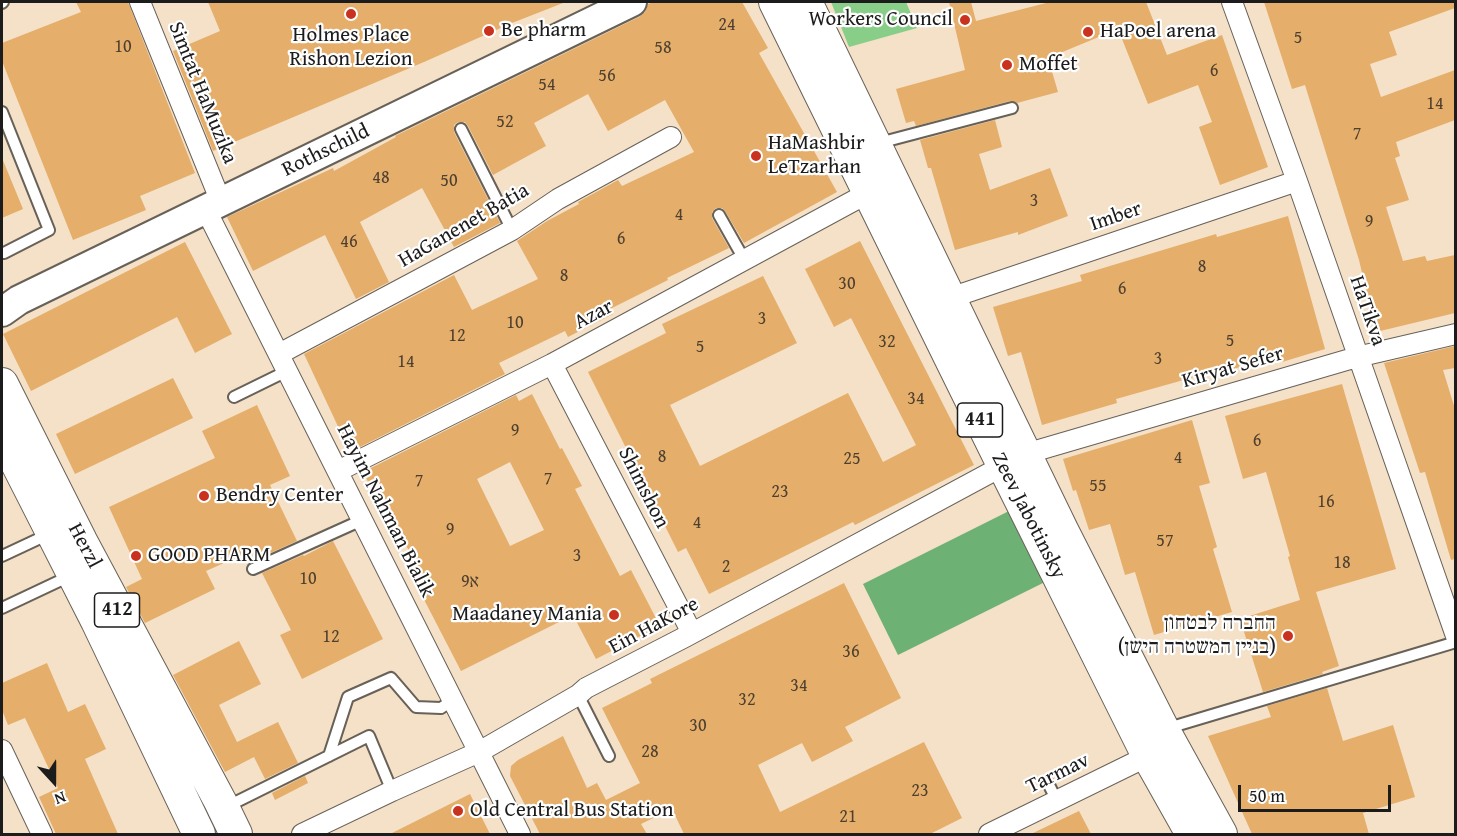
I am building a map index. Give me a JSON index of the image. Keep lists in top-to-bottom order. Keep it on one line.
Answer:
{"streets":{"main road":["441","Zeev Jabotinsky","Herzl","412"],"street":["Simtat HaMuzika","Rothschild","Imber","HaGanenet Batia","HaTikva","Azar","Kiryat Sefer","Shimshon","Hayim Nahman Bialik","Ein HaKore","Tarmav"]},"crossings":[["Simtat HaMuzika","Rothschild"],["Simtat HaMuzika","Hayim Nahman Bialik"],["Rothschild","Hayim Nahman Bialik"],["Imber","HaTikva"],["Imber","Zeev Jabotinsky"],["HaGanenet Batia","Hayim Nahman Bialik"],["HaTikva","Kiryat Sefer"],["Azar","Shimshon"],["Azar","Hayim Nahman Bialik"],["Azar","Zeev Jabotinsky"],["Kiryat Sefer","Zeev Jabotinsky"],["Kiryat Sefer","Ein HaKore"],["Shimshon","Ein HaKore"],["Hayim Nahman Bialik","Ein HaKore"],["Zeev Jabotinsky","Ein HaKore"],["Zeev Jabotinsky","Tarmav"]],"places":["Holmes Place Rishon Lezion","Workers Council","Be pharm","HaPoel arena","Moffet","HaMashbir LeTzarhan","Bendry Center","GOOD PHARM","Maadaney Mania","החברה לבטחון (בניין המשטרה הישן)","Old Central Bus Station"],"house_numbers":["24","5","10","58","6","56","54","14","52","7","48","50","3","4","9","6","46","8","8","30","6","3","10","12","5","32","5","3","14","34","9","6","8","4","25","7","7","55","23","16","4","9","57","3","18","2","10","9א","12","36","34","32","30","28","23","21"],"scale_bar":"50 m","north":"bottom"}
